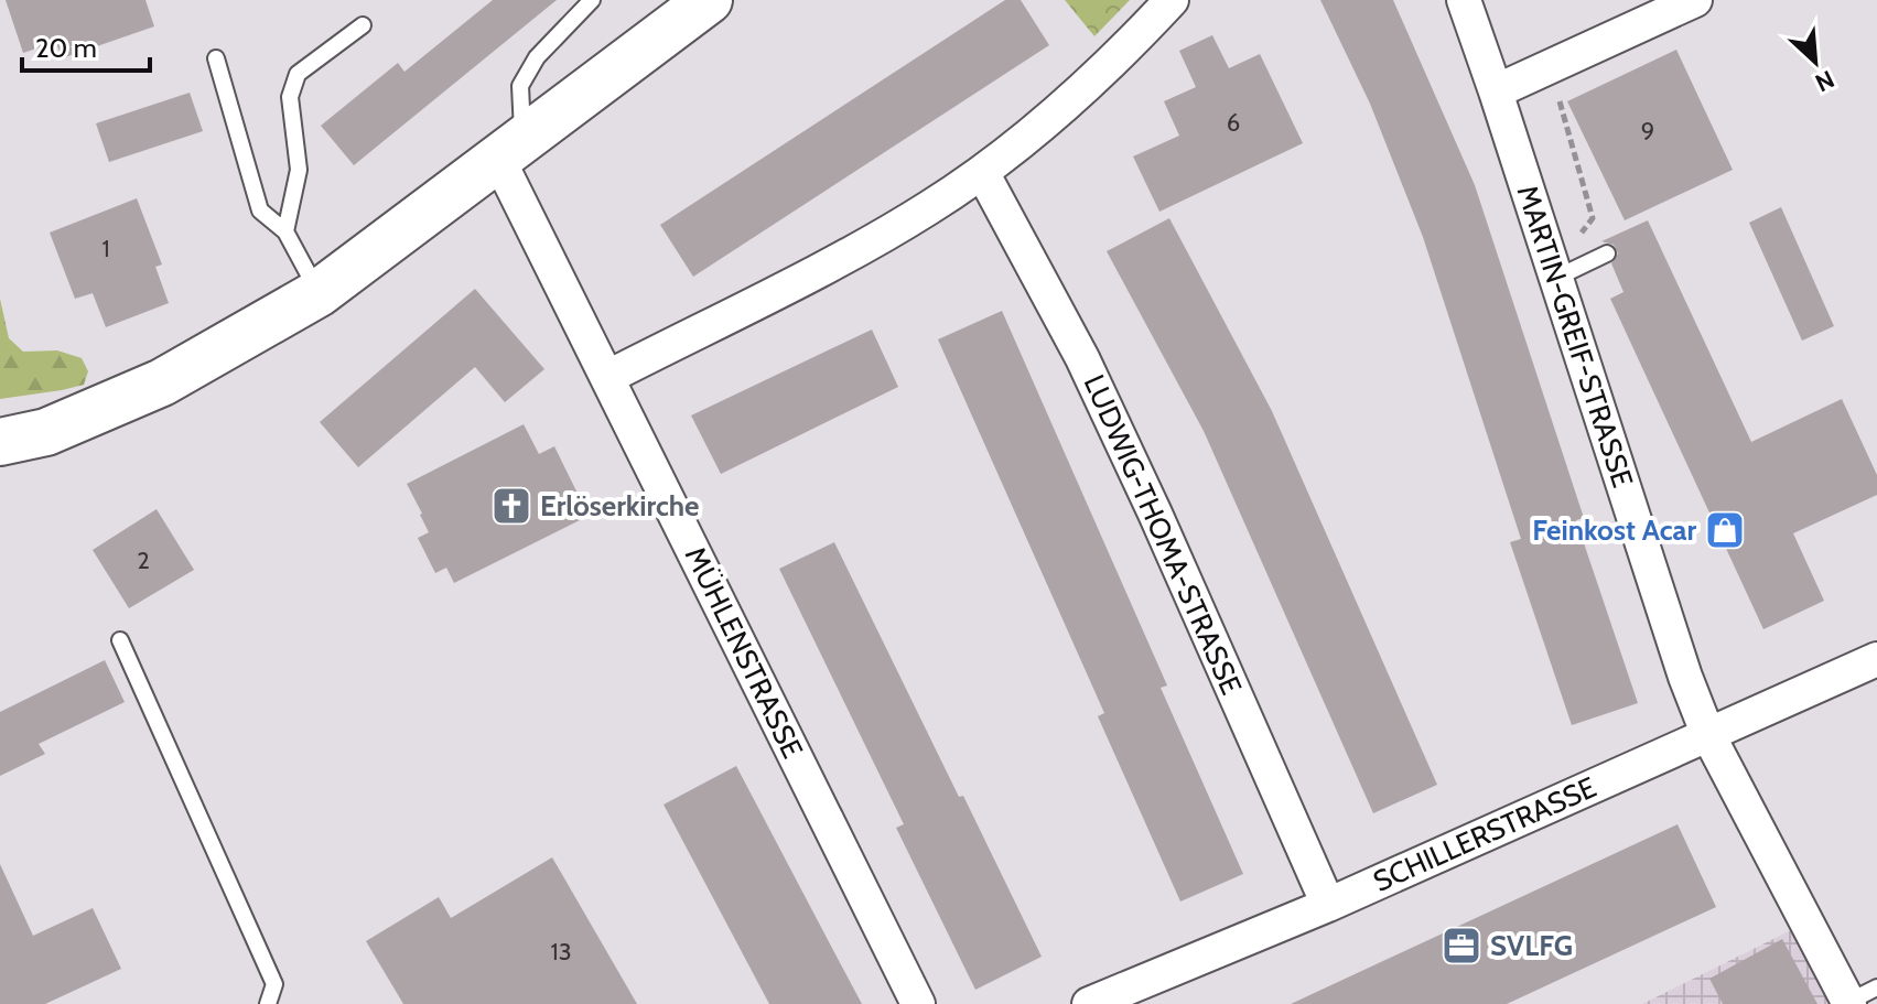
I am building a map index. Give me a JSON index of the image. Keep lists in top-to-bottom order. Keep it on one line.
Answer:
{"streets":{"street":["MARTIN-GREIF-STRASSE","LUDWIG-THOMA-STRASSE","MÜHLENSTRASSE","SCHILLERSTRASSE"]},"crossings":[["MARTIN-GREIF-STRASSE","SCHILLERSTRASSE"],["LUDWIG-THOMA-STRASSE","SCHILLERSTRASSE"]],"places":{"church":["Erlöserkirche"],"shop":["Feinkost Acar"],"office":["SVLFG"]},"house_numbers":["6","9","1","2","13"],"scale_bar":"20 m","north":"bottom right"}
